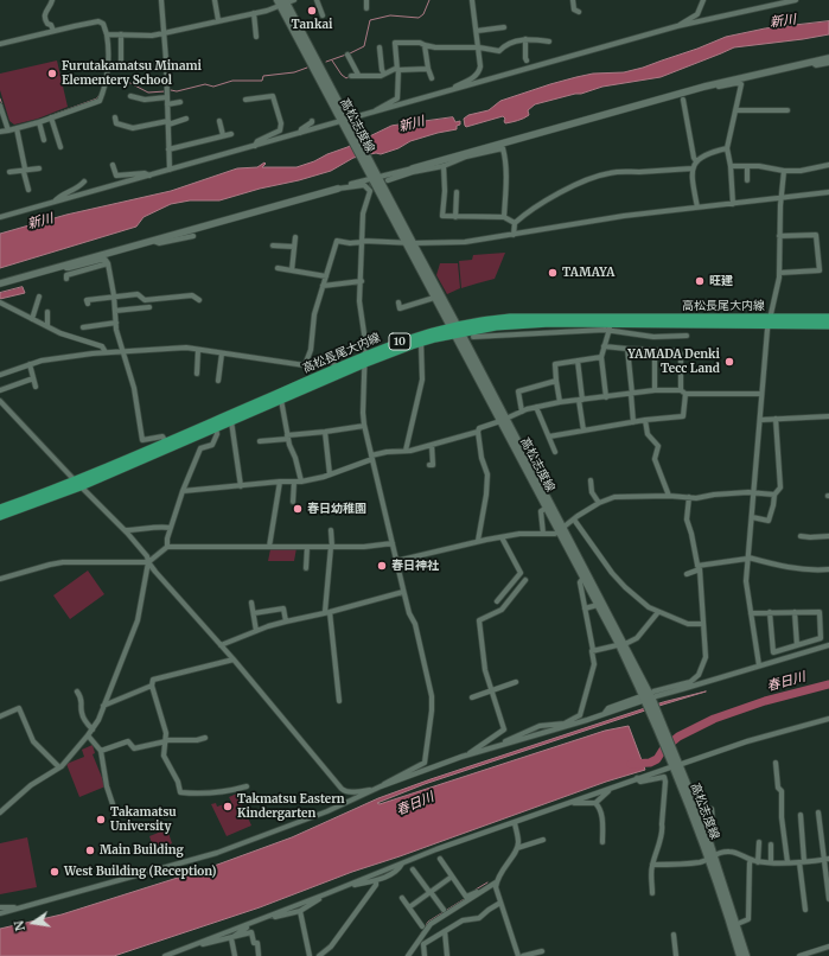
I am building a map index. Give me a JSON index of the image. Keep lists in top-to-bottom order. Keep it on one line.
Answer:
{"streets":{"main road":["高松志度線","高松長尾大内線","10"]},"crossings":[["高松志度線","高松長尾大内線"]],"water":["新川","春日川"],"places":["Tankai","Furutakamatsu Minami Elementery School","TAMAYA","旺建","YAMADA Denki Tecc Land","春日幼稚園","春日神社","Takmatsu Eastern Kindergarten","Takamatsu University","Main Building","West Building (Reception)"],"north":"left"}
